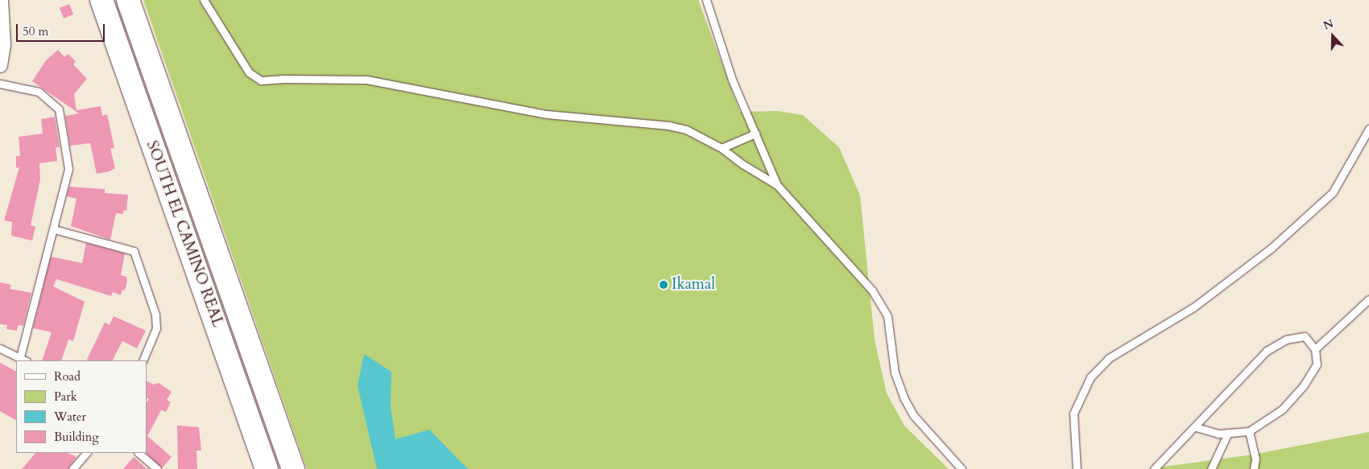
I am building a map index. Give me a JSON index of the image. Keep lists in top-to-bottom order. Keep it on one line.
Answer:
{"streets":{"main road":["SOUTH EL CAMINO REAL"]},"places":["Ikamal"],"legend":["Road","Park","Water","Building"],"scale_bar":"50 m","north":"top"}
